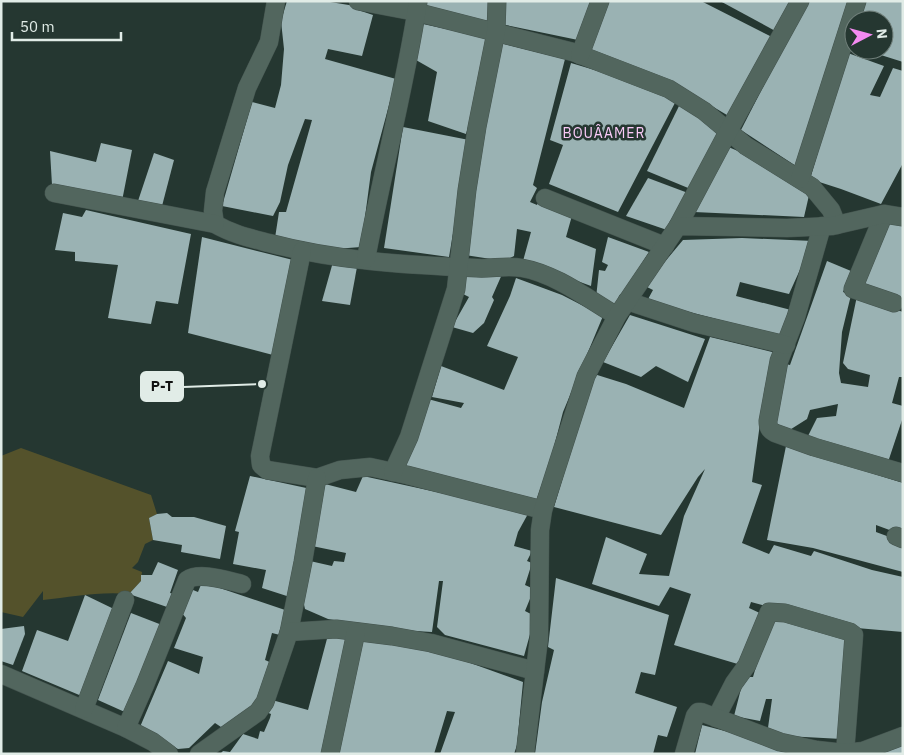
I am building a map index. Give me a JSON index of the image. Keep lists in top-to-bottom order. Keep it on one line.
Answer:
{"districts":["BOUÂAMER"],"places":["P-T"],"scale_bar":"50 m","north":"right"}
